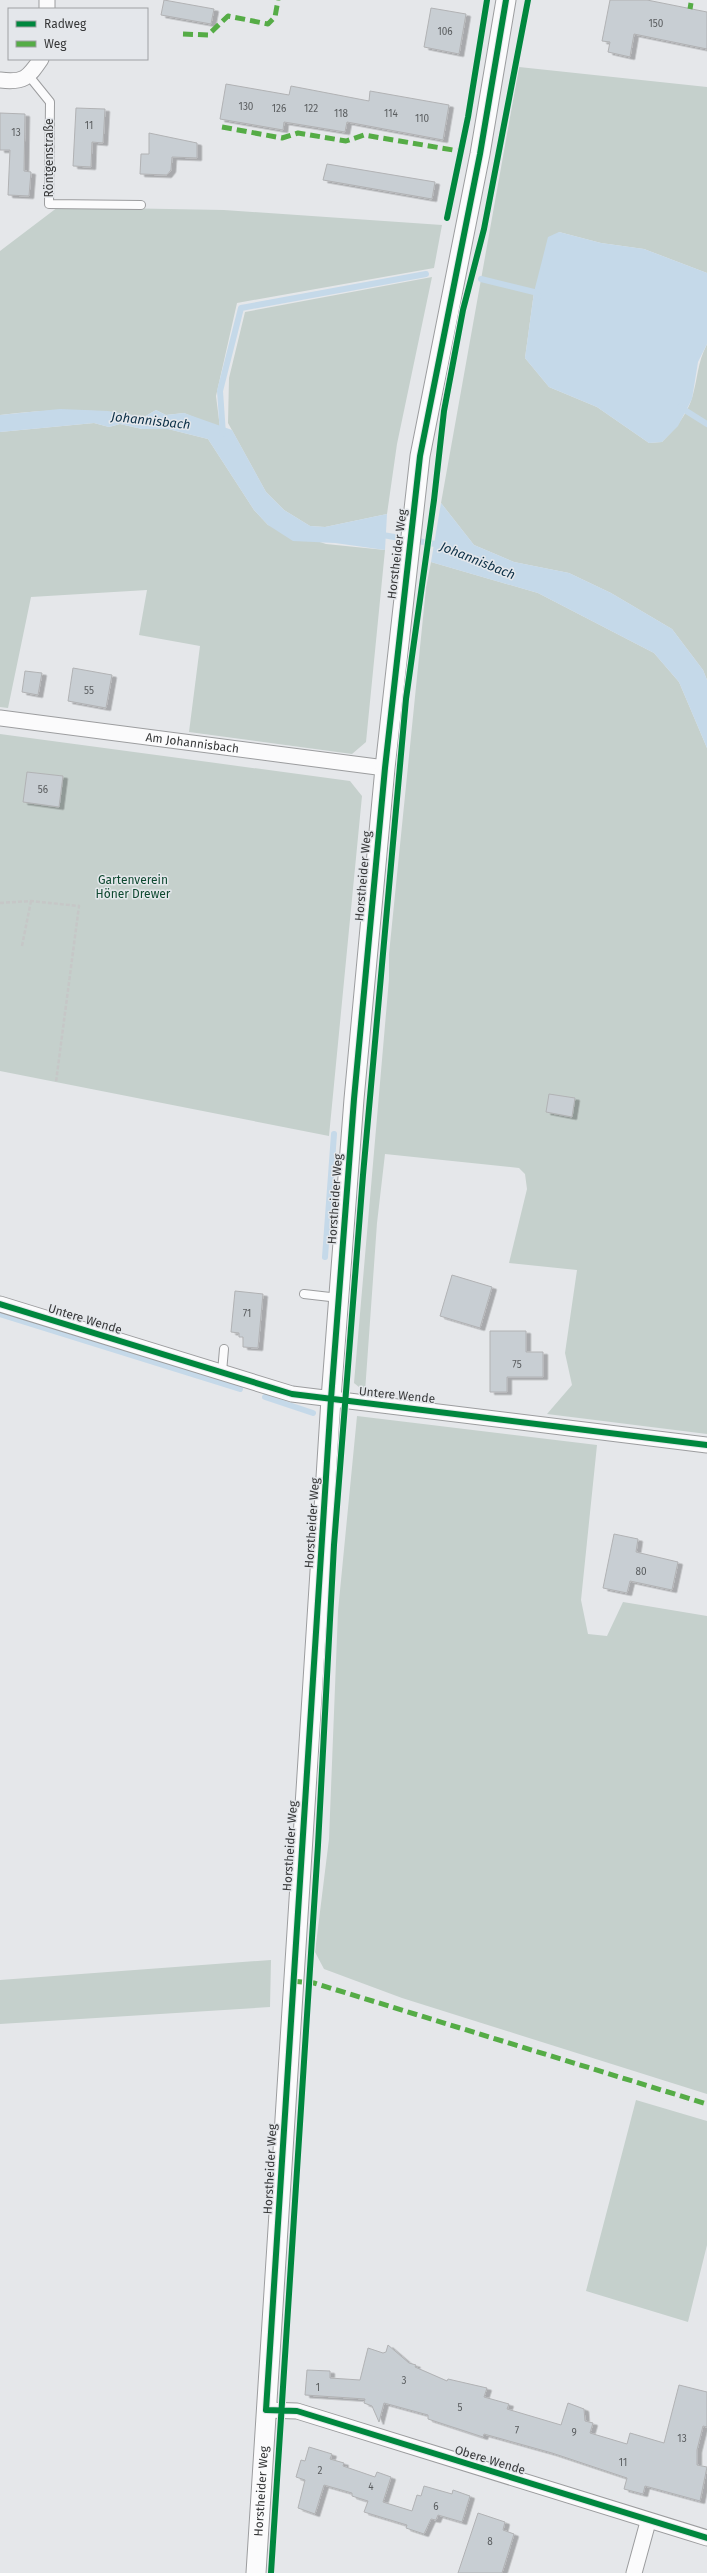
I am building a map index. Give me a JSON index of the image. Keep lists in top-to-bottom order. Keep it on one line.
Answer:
{"streets":{"street":["Horstheider Weg","Am Johannisbach","Untere Wende","Obere Wende"],"lane":["Röntgenstraße"]},"crossings":[["Horstheider Weg","Am Johannisbach"],["Horstheider Weg","Untere Wende"],["Horstheider Weg","Obere Wende"]],"water":["Johannisbach"],"parks":["Gartenverein Höner Drewer"],"house_numbers":["150","106","130","126","122","118","114","110","11","13","55","56","71","75","80","3","1","5","7","9","13","11","2","4","6","8"],"legend":["Radweg","Weg"]}
